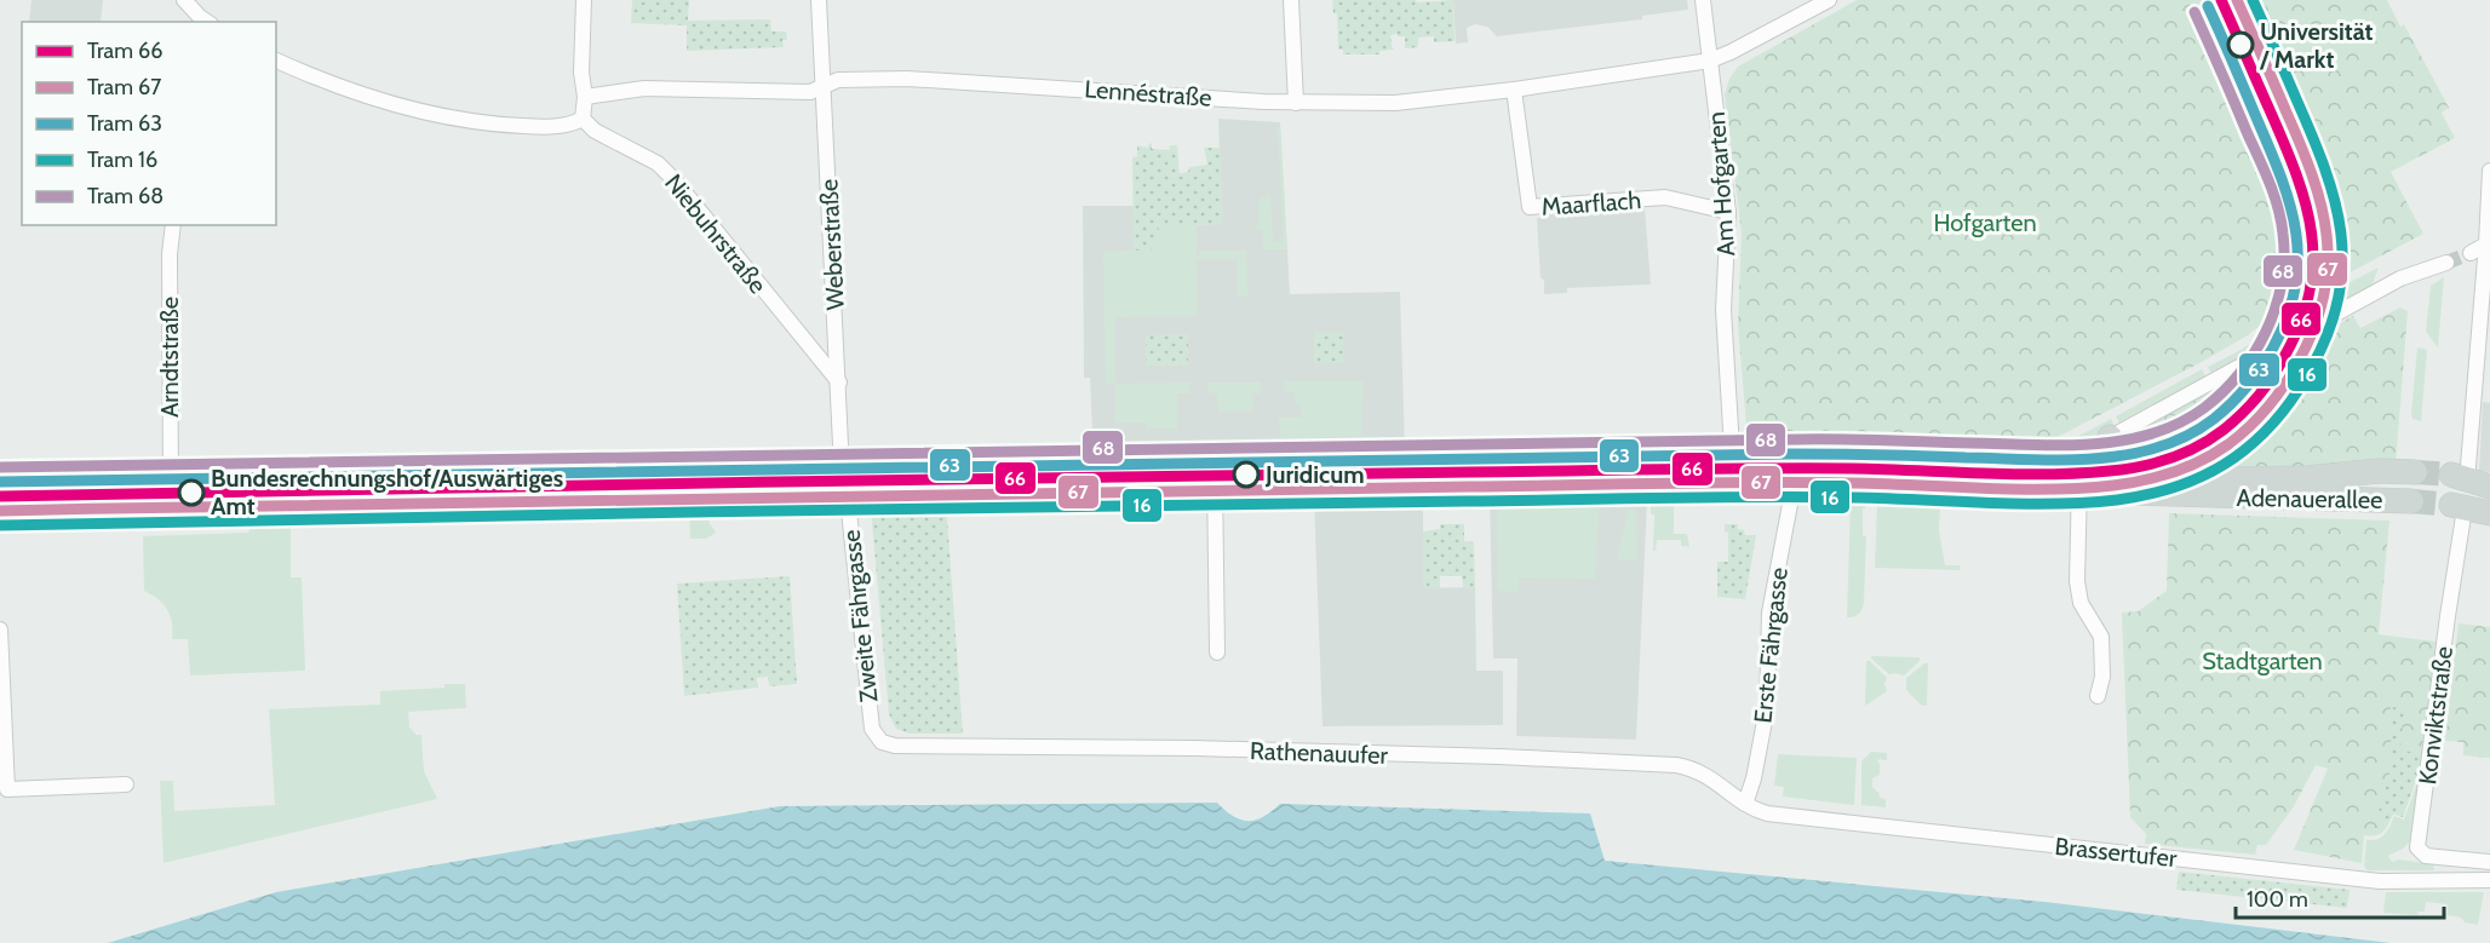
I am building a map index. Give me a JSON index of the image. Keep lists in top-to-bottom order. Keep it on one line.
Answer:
{"streets":{"main road":["Adenauerallee"],"street":["Lennéstraße","Am Hofgarten","Maarflach","Niebuhrstraße","Weberstraße","Arndtstraße","Zweite Fährgasse","Erste Fährgasse","Konviktstraße","Rathenauufer","Brassertufer"]},"crossings":[["Lennéstraße","Am Hofgarten"],["Lennéstraße","Maarflach"],["Lennéstraße","Weberstraße"],["Am Hofgarten","Maarflach"],["Am Hofgarten","Adenauerallee"],["Niebuhrstraße","Weberstraße"],["Weberstraße","Adenauerallee"],["Weberstraße","Zweite Fährgasse"],["Arndtstraße","Adenauerallee"],["Adenauerallee","Zweite Fährgasse"],["Adenauerallee","Erste Fährgasse"],["Zweite Fährgasse","Rathenauufer"],["Erste Fährgasse","Rathenauufer"],["Erste Fährgasse","Brassertufer"],["Rathenauufer","Brassertufer"]],"parks":["Hofgarten","Stadtgarten"],"places":["Universität / Markt","Juridicum","Bundesrechnungshof/Auswärtiges Amt"],"lines":["tram line 66","tram line 67","tram line 16","tram line 63","tram line 68"],"legend":["Tram 66","Tram 67","Tram 63","Tram 16","Tram 68"],"scale_bar":"100 m"}
